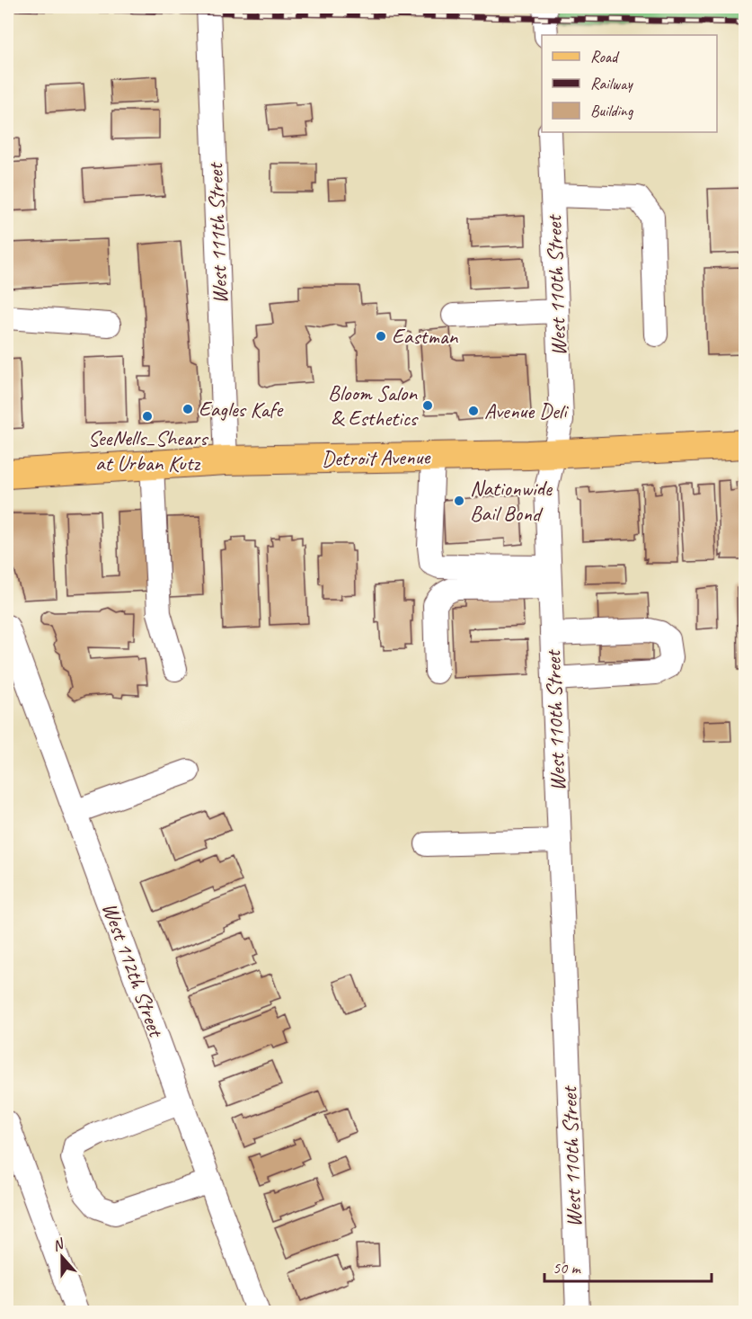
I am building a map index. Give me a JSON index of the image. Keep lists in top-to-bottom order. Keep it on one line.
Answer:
{"streets":{"main road":["Detroit Avenue"],"street":["West 111th Street","West 110th Street","West 112th Street"]},"crossings":[["West 111th Street","Detroit Avenue"],["West 110th Street","Detroit Avenue"]],"places":["Eastman","Bloom Salon & Esthetics","Eagles Kafe","Avenue Deli","SeeNells_Shears at Urban Kutz","Nationwide Bail Bond"],"legend":["Road","Railway","Building"],"scale_bar":"50 m","north":"top"}
